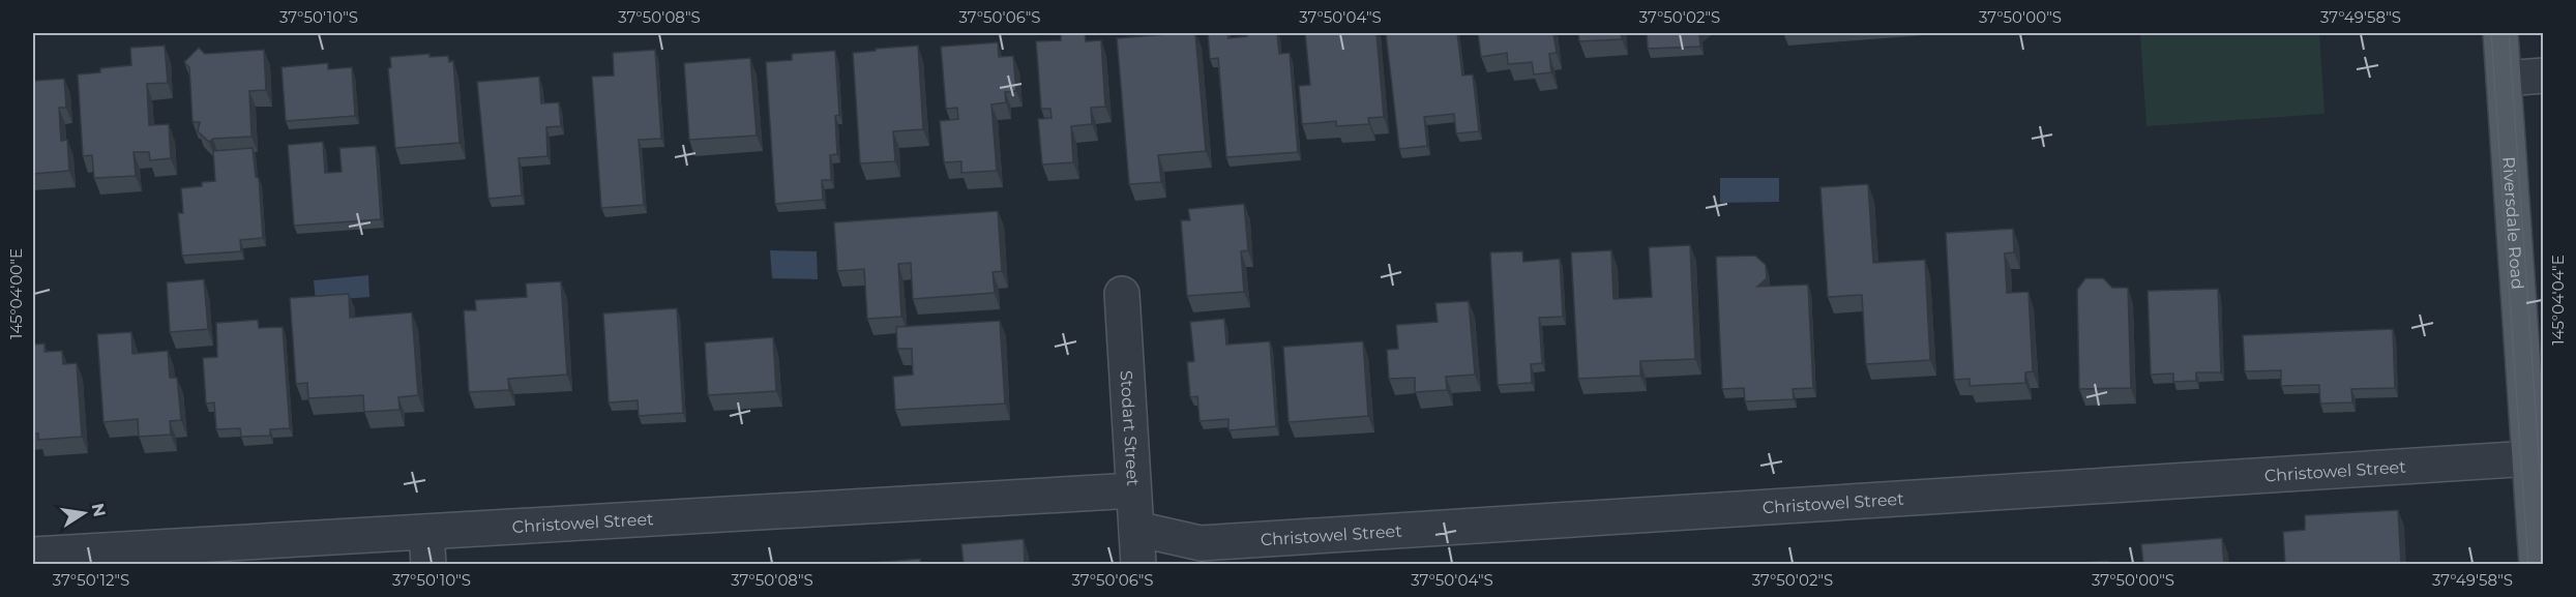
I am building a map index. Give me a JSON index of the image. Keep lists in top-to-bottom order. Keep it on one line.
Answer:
{"streets":{"main road":["Riversdale Road"],"street":["Stodart Street","Christowel Street"]},"crossings":[["Riversdale Road","Christowel Street"],["Stodart Street","Christowel Street"]],"north":"right","coordinates":["37°50'10\"S","37°50'08\"S","37°50'06\"S","37°50'04\"S","37°50'02\"S","37°50'00\"S","37°49'58\"S","145°04'00\"E","145°04'04\"E","37°50'12\"S"]}
